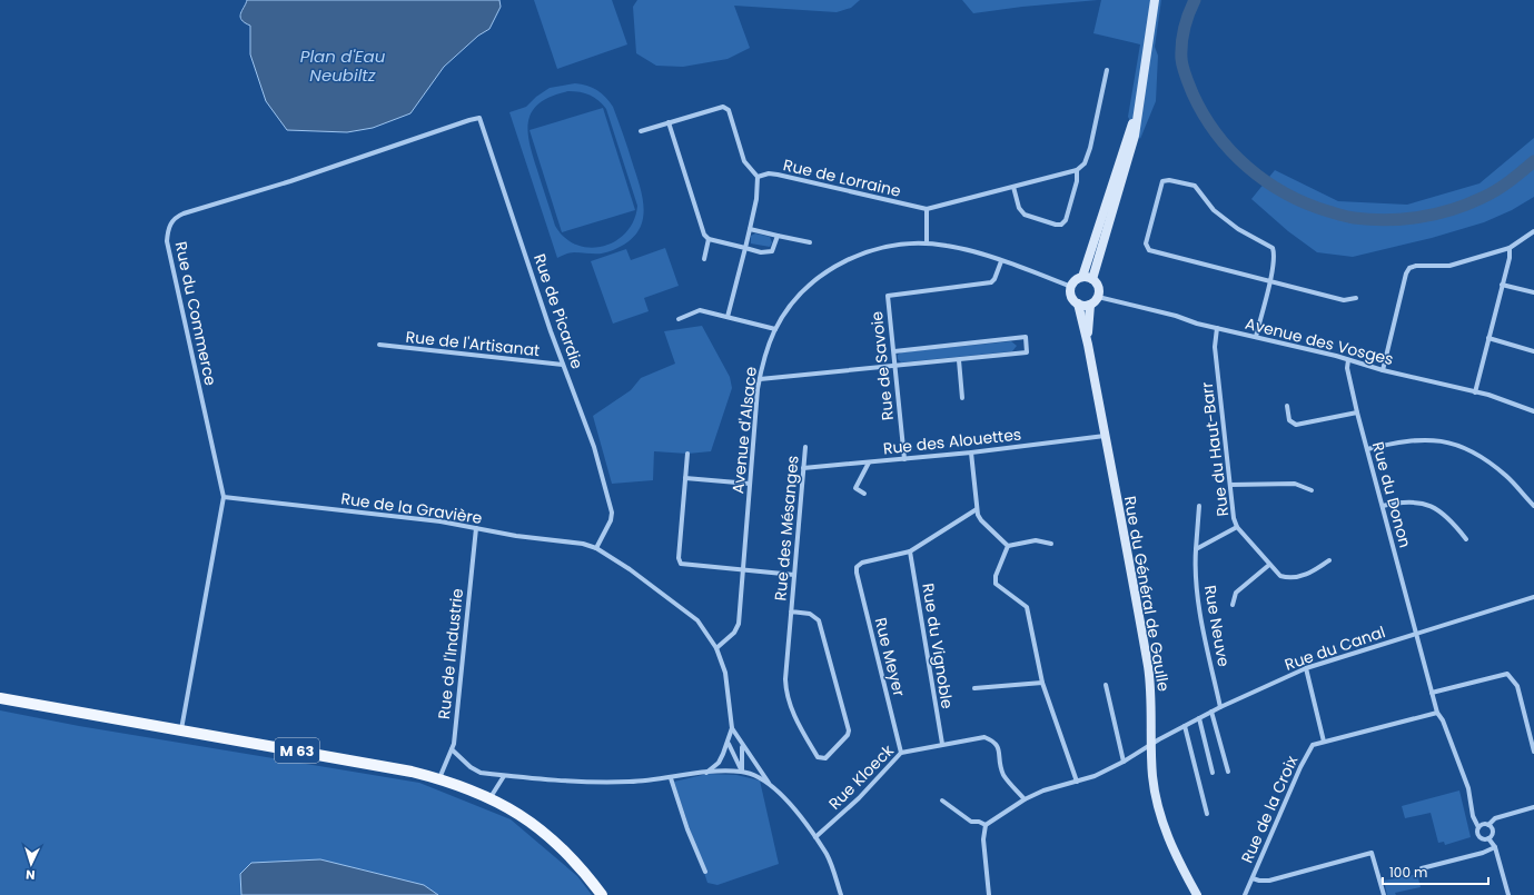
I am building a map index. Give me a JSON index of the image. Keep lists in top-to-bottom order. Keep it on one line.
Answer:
{"streets":{"main road":["Rue du Général de Gaulle","M 63"],"street":["Rue de Lorraine","Rue de Picardie","Rue du Commerce","Avenue des Vosges","Rue de l'Artisanat","Rue de Savoie","Avenue d'Alsace","Rue des Alouettes","Rue du Haut-Barr","Rue du Donon","Rue de la Gravière","Rue des Mésanges","Rue Neuve","Rue du Vignoble","Rue du Canal","Rue de l'Industrie","Rue Meyer","Rue Kloeck","Rue de la Croix"]},"crossings":[["Rue de Picardie","Rue du Commerce"],["Rue de Picardie","Rue de l'Artisanat"],["Rue de Picardie","Rue de la Gravière"],["Rue du Commerce","Rue de la Gravière"],["Rue du Commerce","M 63"],["Avenue des Vosges","Avenue d'Alsace"],["Avenue des Vosges","Rue du Haut-Barr"],["Avenue des Vosges","Rue du Donon"],["Avenue des Vosges","Rue du Général de Gaulle"],["Rue de Savoie","Avenue d'Alsace"],["Rue de Savoie","Rue des Alouettes"],["Avenue d'Alsace","Rue de la Gravière"],["Avenue d'Alsace","Rue du Général de Gaulle"],["Rue des Alouettes","Rue des Mésanges"],["Rue des Alouettes","Rue du Général de Gaulle"],["Rue du Donon","Rue du Canal"],["Rue de la Gravière","Rue de l'Industrie"],["Rue du Général de Gaulle","Rue du Canal"],["Rue Neuve","Rue du Canal"],["Rue du Vignoble","Rue Meyer"],["Rue du Vignoble","Rue Kloeck"],["Rue du Canal","Rue Kloeck"],["Rue de l'Industrie","M 63"],["Rue Meyer","Rue Kloeck"]],"water":["Plan d'Eau Neubiltz"],"scale_bar":"100 m","north":"bottom"}
